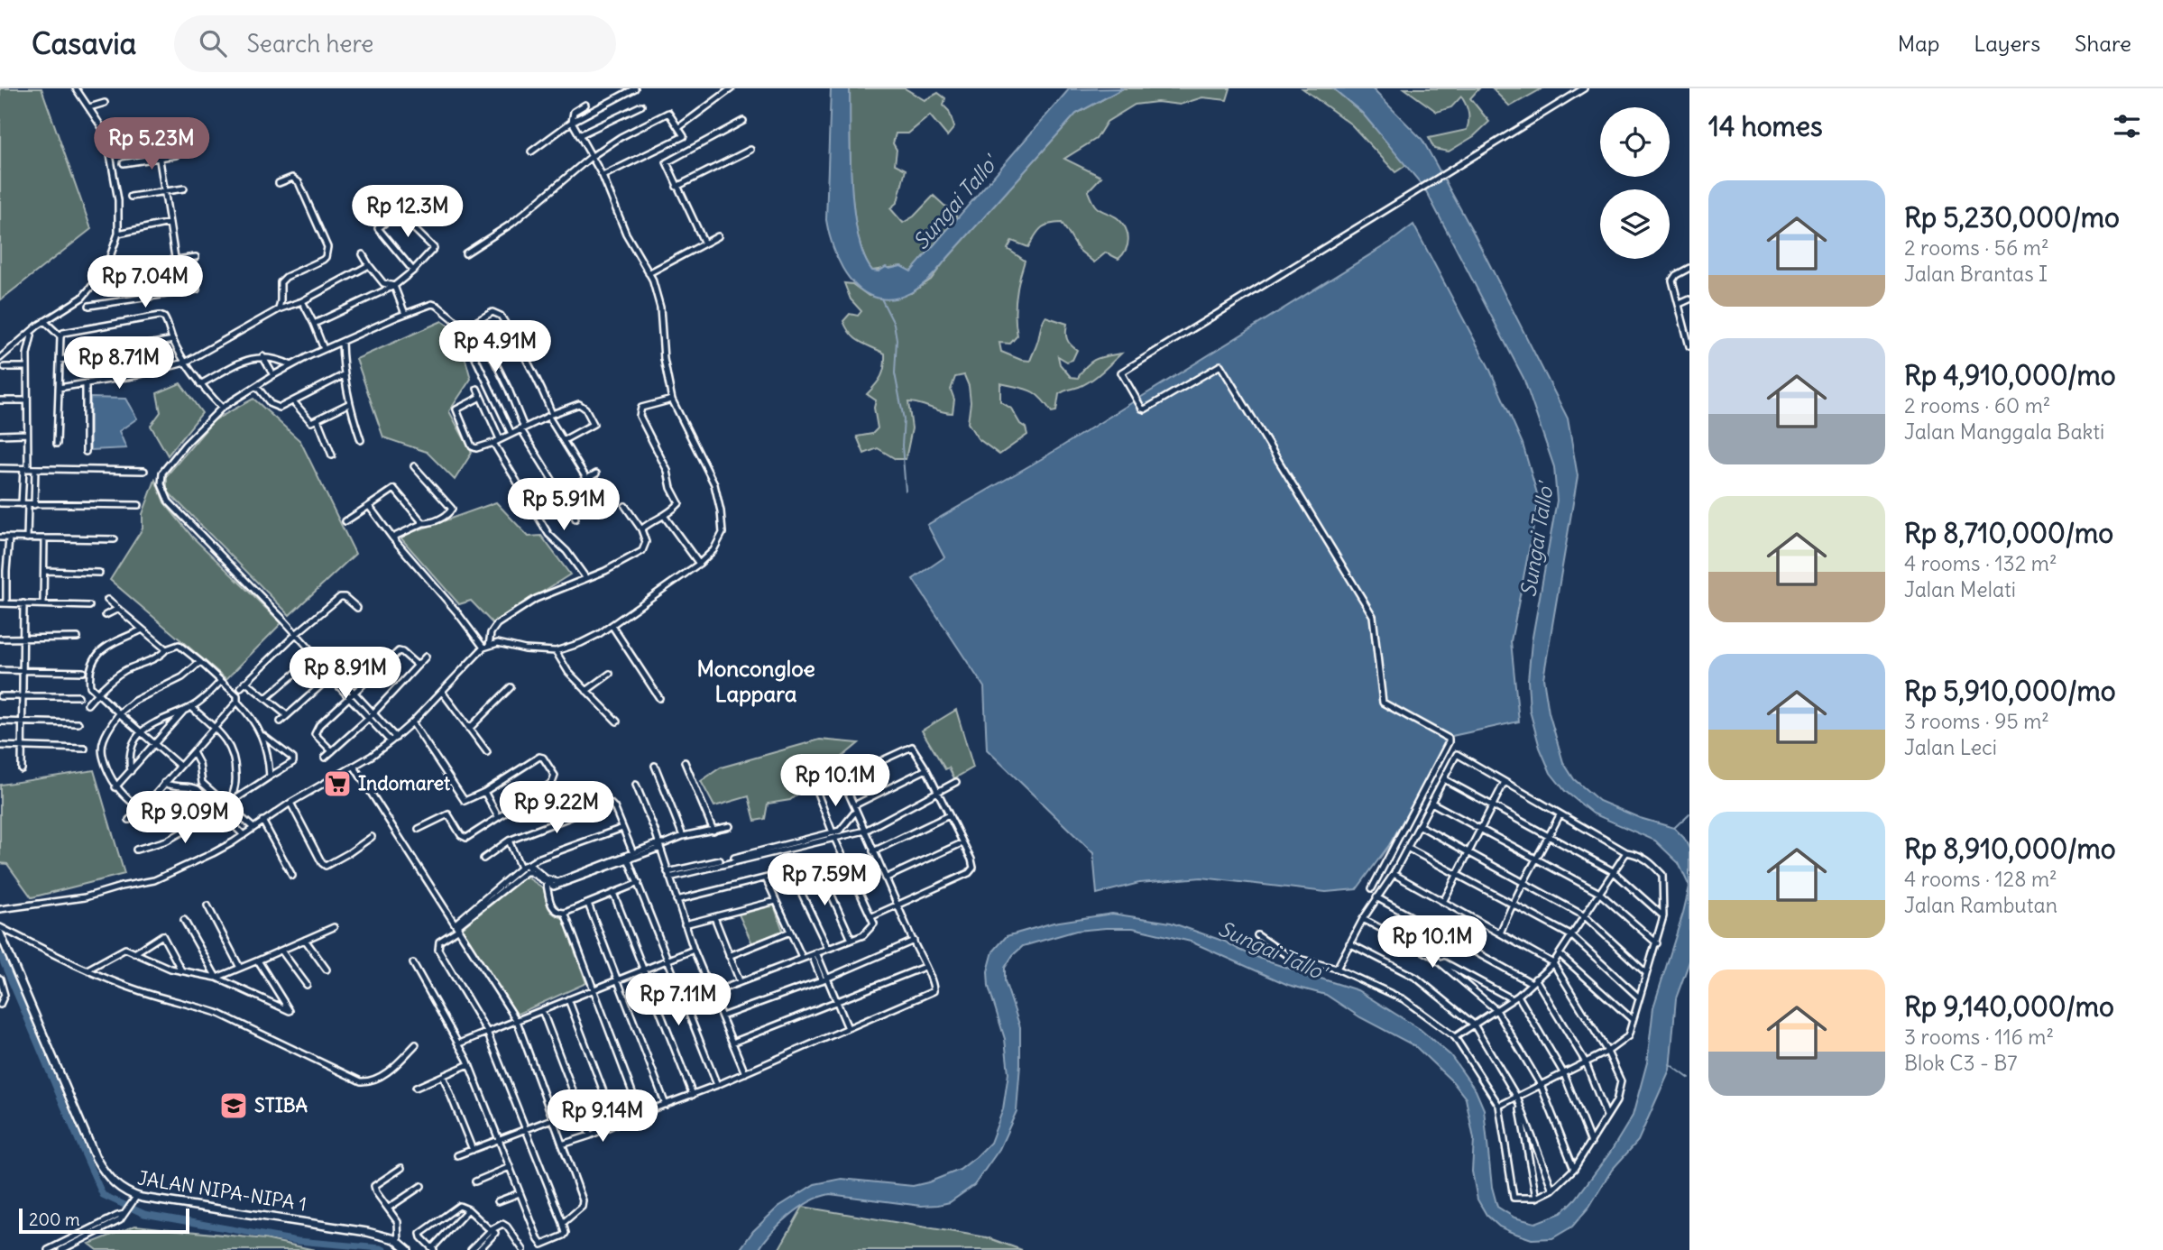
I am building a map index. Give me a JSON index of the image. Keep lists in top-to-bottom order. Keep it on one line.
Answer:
{"streets":{"street":["JALAN NIPA-NIPA 1"]},"districts":["Moncongloe Lappara"],"water":["Sungai Tallo'"],"places":{"supermarket":["Indomaret"],"school or university":["STIBA"]},"scale_bar":"200 m","page":{"header":"Casavia","search":"Search here","nav":["Map","Layers","Share"],"heading":"14 homes","price":["Rp 5.23M","Rp 12.3M","Rp 7.04M","Rp 4.91M","Rp 8.71M","Rp 5.91M","Rp 8.91M","Rp 10.1M","Rp 9.22M","Rp 9.09M","Rp 7.59M","Rp 10.1M","Rp 7.11M","Rp 9.14M"],"list":[{"name":"Rp 5,230,000/mo","note":"2 rooms · 56 m² · Jalan Brantas I"},{"name":"Rp 4,910,000/mo","note":"2 rooms · 60 m² · Jalan Manggala Bakti"},{"name":"Rp 8,710,000/mo","note":"4 rooms · 132 m² · Jalan Melati"},{"name":"Rp 5,910,000/mo","note":"3 rooms · 95 m² · Jalan Leci"},{"name":"Rp 8,910,000/mo","note":"4 rooms · 128 m² · Jalan Rambutan"},{"name":"Rp 9,140,000/mo","note":"3 rooms · 116 m² · Blok C3 - B7"}],"scale":"200 m"}}
